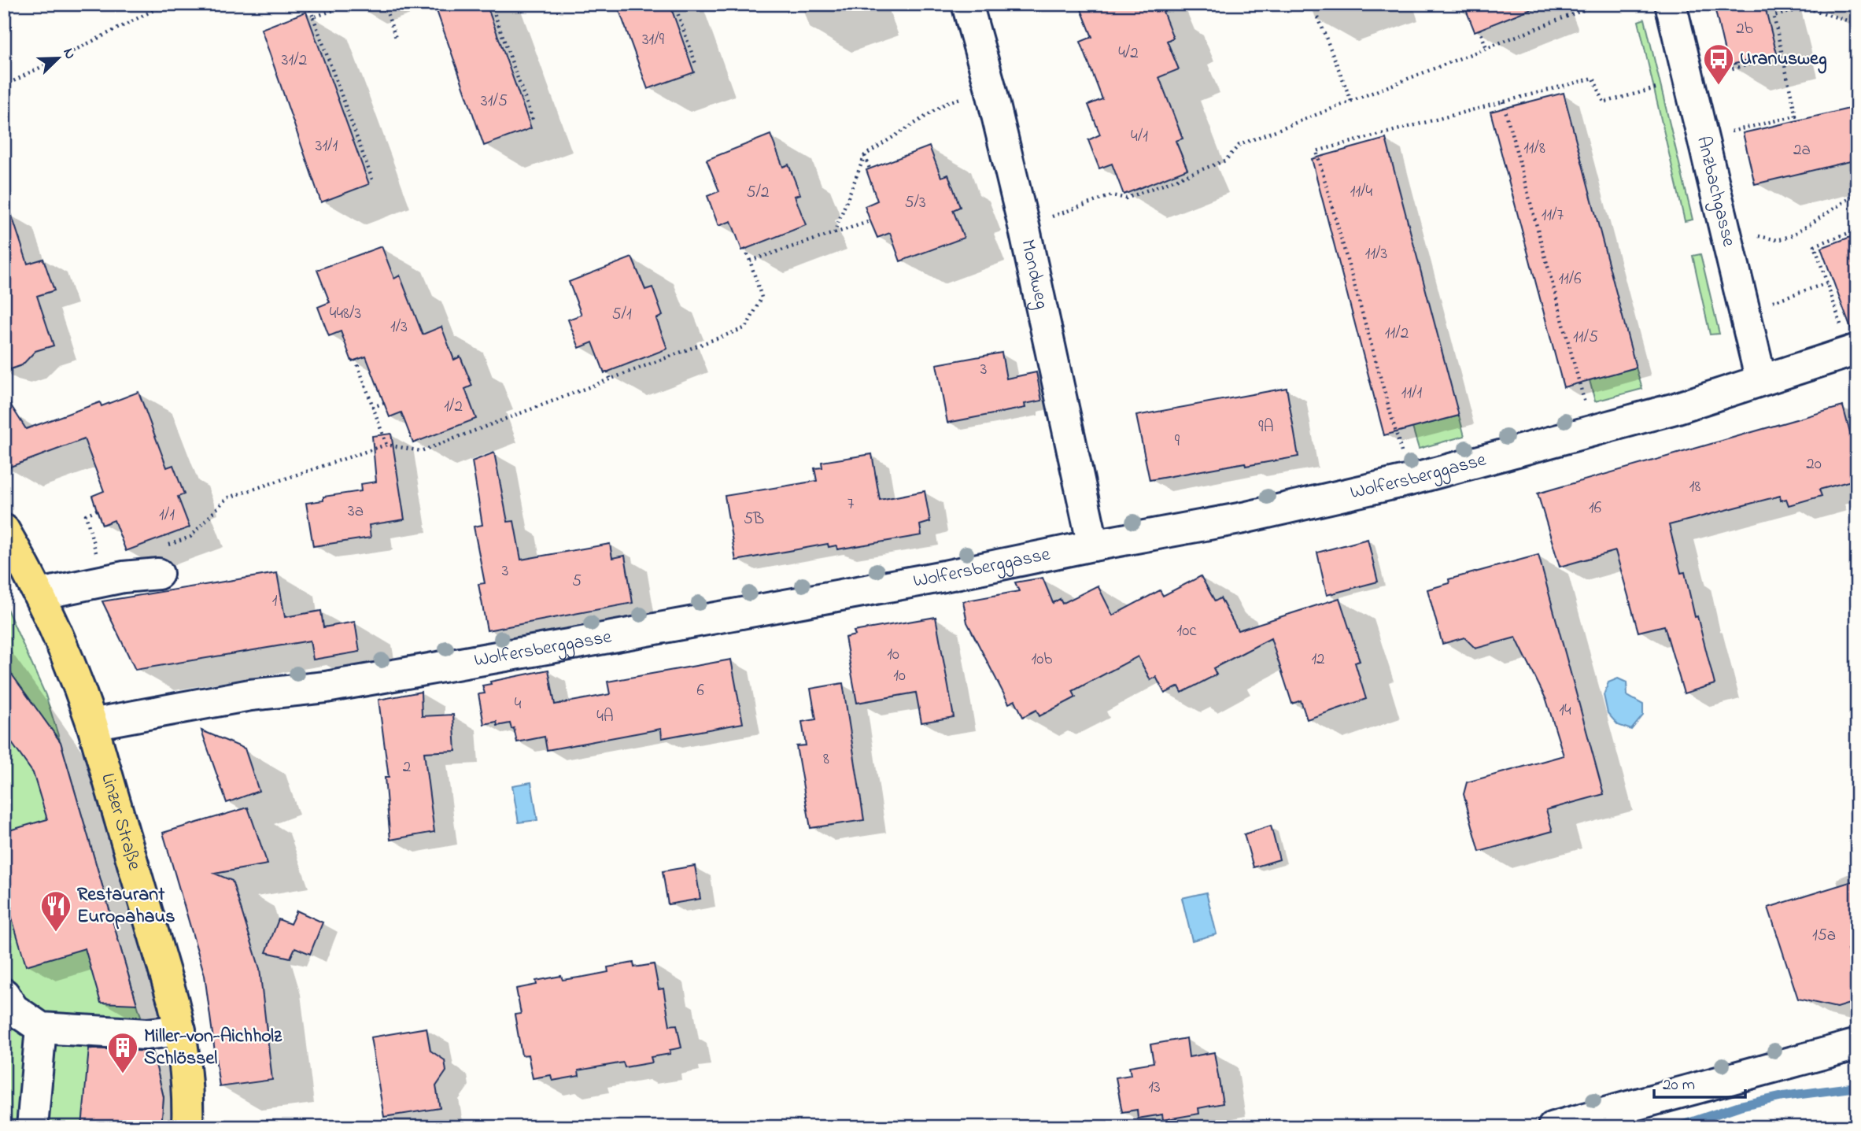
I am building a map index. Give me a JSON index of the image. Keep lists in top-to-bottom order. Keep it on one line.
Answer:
{"streets":{"main road":["Linzer Straße"],"street":["Anzbachgasse","Mondweg","Wolfersberggasse"]},"crossings":[["Anzbachgasse","Wolfersberggasse"],["Mondweg","Wolfersberggasse"],["Wolfersberggasse","Linzer Straße"]],"places":{"bus stop":["Uranusweg"],"restaurant":["Restaurant Europahaus"],"building":["Miller-von-Aichholz Schlössel"]},"house_numbers":["2b","31/9","4/2","31/2","31/5","4/1","31/1","11/8","2a","11/4","5/2","5/3","11/7","11/3","11/6","448/3","5/1","1/3","11/2","11/5","3","11/1","1/2","9A","9","20","18","7","16","3a","1/1","5B","3","5","1","10c","10","10b","12","10","6","4","14","4A","8","2","15a","13"],"scale_bar":"20 m","north":"top right"}
